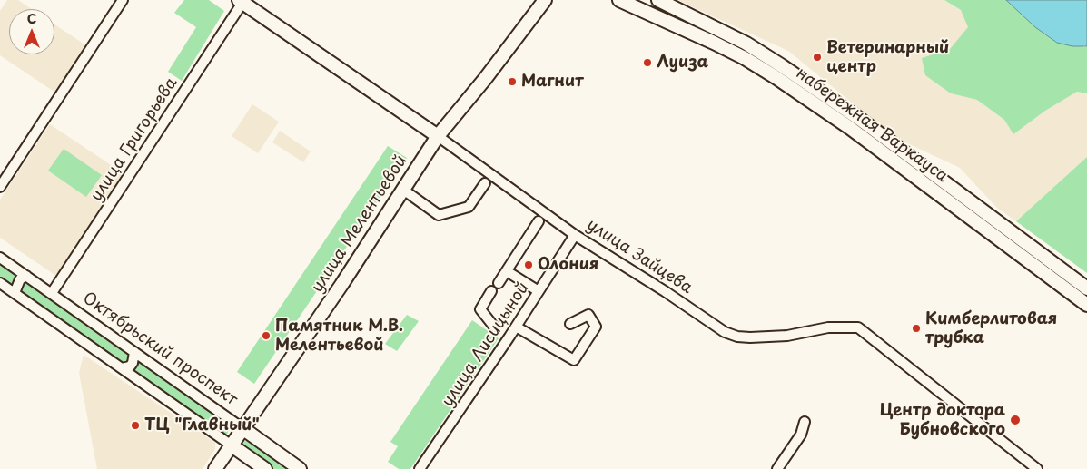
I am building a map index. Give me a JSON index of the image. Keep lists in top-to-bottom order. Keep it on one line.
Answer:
{"streets":{"main road":["набережная Варкауса","улица Мелентьевой","улица Зайцева","Октябрьский проспект"],"street":["улица Григорьева","улица Лисицыной"]},"crossings":[["улица Григорьева","улица Зайцева"],["улица Григорьева","Октябрьский проспект"],["улица Мелентьевой","улица Зайцева"],["улица Мелентьевой","Октябрьский проспект"],["улица Зайцева","улица Лисицыной"]],"places":["Ветеринарный центр","Луиза","Магнит","Олония","Кимберлитовая трубка","Памятник М.В. Мелентьевой","Центр доктора Бубновского","ТЦ \"Главный\""],"north":"top"}
